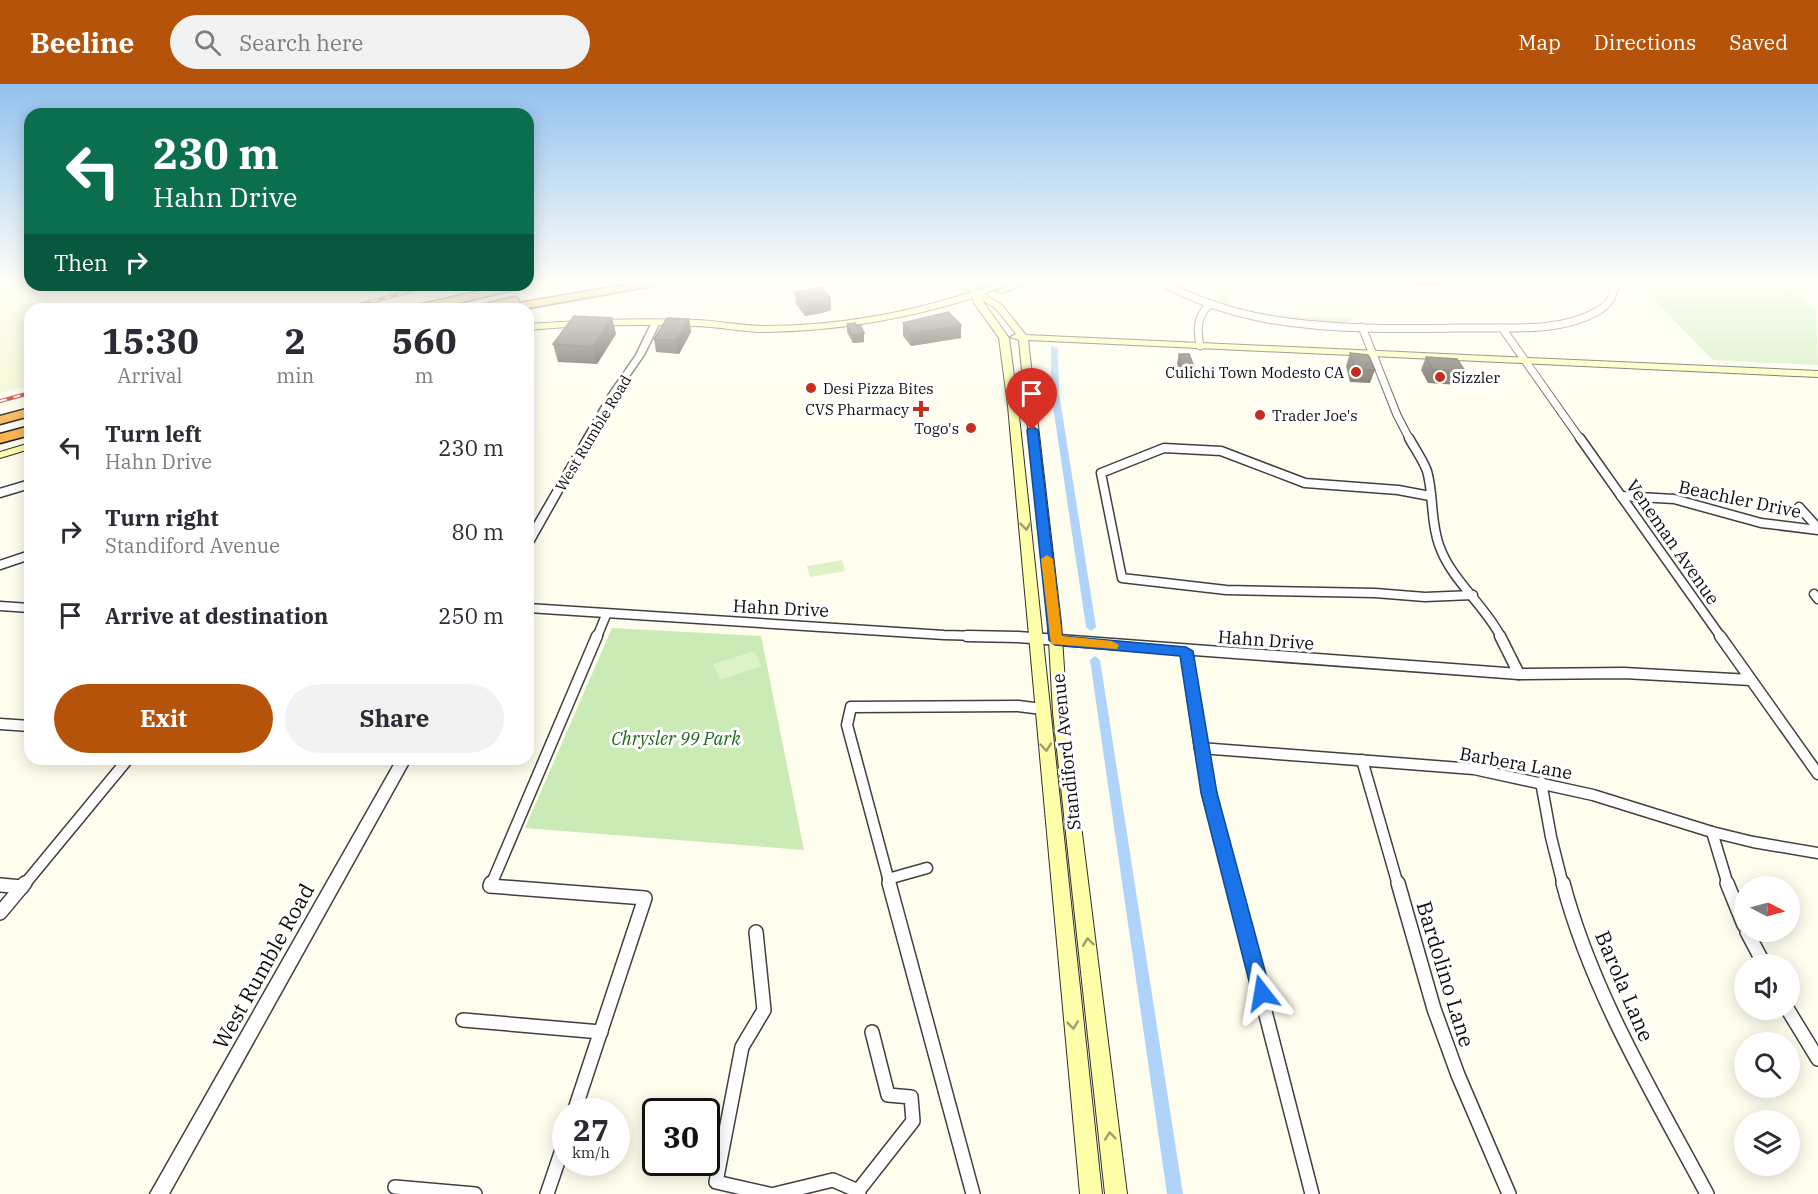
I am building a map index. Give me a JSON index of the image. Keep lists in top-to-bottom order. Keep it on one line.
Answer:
{"streets":{"main road":["Standiford Avenue"],"street":["West Rumble Road","Beachler Drive","Veneman Avenue","Hahn Drive","Barbera Lane","Bardolino Lane","Barola Lane"]},"crossings":[["Beachler Drive","Veneman Avenue"],["Veneman Avenue","Hahn Drive"],["Hahn Drive","Standiford Avenue"],["Barbera Lane","Bardolino Lane"],["Barbera Lane","Barola Lane"]],"parks":["Chrysler 99 Park"],"places":{"other":["Culichi Town Modesto CA","Sizzler","Desi Pizza Bites","Trader Joe's","Togo's"],"health":["CVS Pharmacy"]},"north":"right","page":{"header":"Beeline","search":"Search here","nav":["Map","Directions","Saved"],"turn":["230 m","Hahn Drive"],"then":"Then","eta":["15:30","Arrival","2","min","560","m"],"list":[{"name":"Turn left","note":"Hahn Drive","value":"230 m"},{"name":"Turn right","note":"Standiford Avenue","value":"80 m"},{"name":"Arrive at destination","value":"250 m"}],"buttons":["Exit","Share"],"speed":"27 km/h","limit":"30"}}
